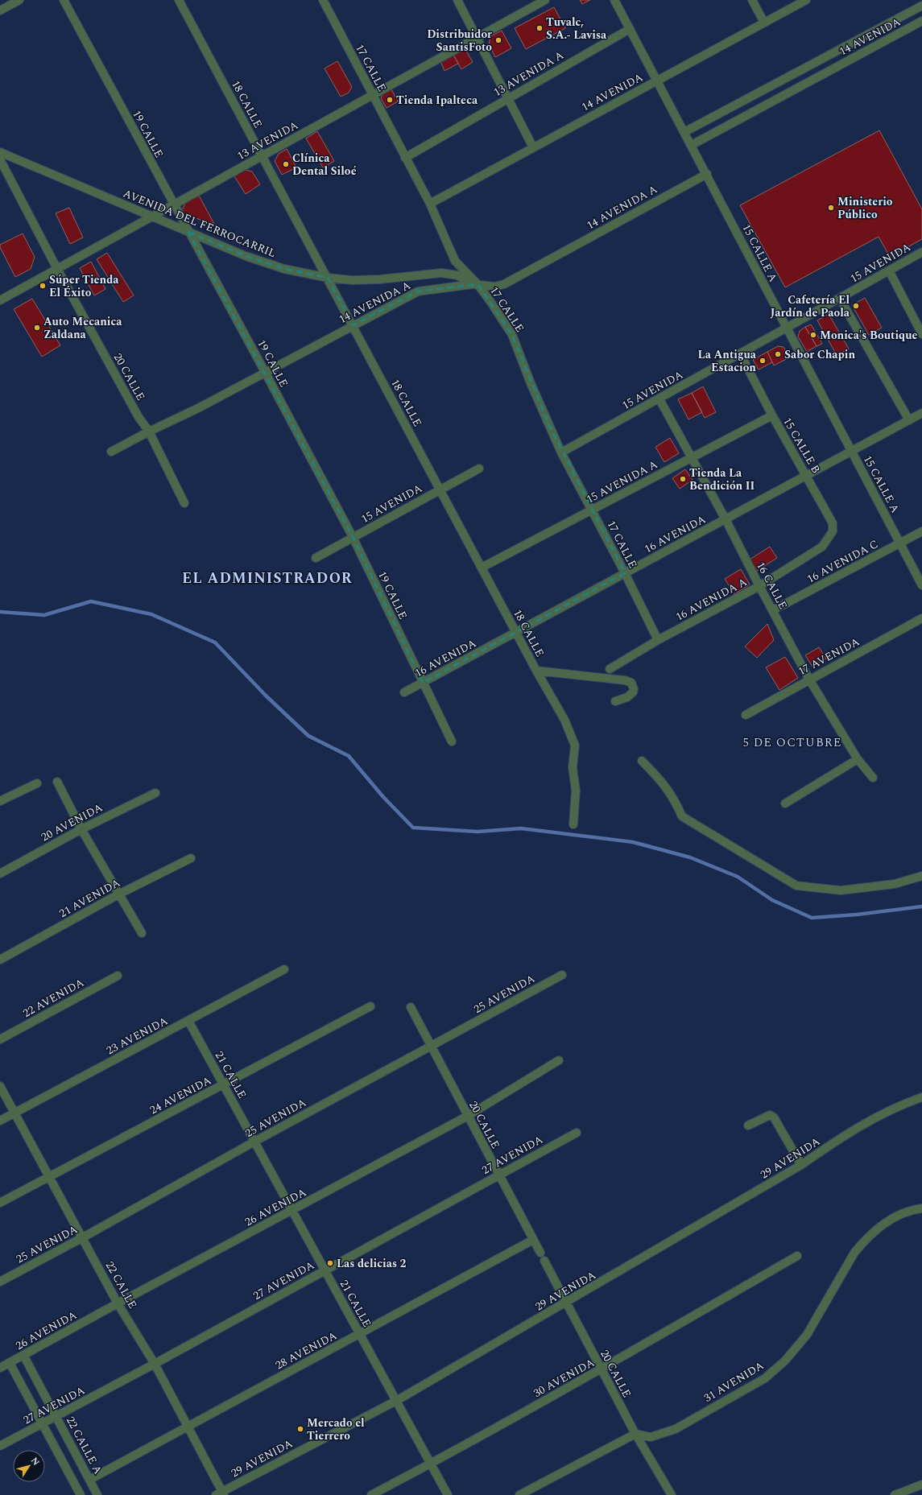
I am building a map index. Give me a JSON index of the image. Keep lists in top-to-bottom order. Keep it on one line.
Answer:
{"streets":{"street":["14 AVENIDA","17 CALLE","13 AVENIDA A","18 CALLE","19 CALLE","13 AVENIDA","14 AVENIDA A","AVENIDA DEL FERROCARRIL","15 CALLE A","15 AVENIDA","20 CALLE","15 CALLE B","15 AVENIDA A","16 AVENIDA","16 AVENIDA C","16 CALLE","16 AVENIDA A","17 AVENIDA","20 AVENIDA","21 AVENIDA","25 AVENIDA","22 AVENIDA","23 AVENIDA","21 CALLE","24 AVENIDA","27 AVENIDA","29 AVENIDA","26 AVENIDA","22 CALLE","28 AVENIDA","30 AVENIDA","31 AVENIDA","22 CALLE A"]},"crossings":[["14 AVENIDA","17 CALLE"],["14 AVENIDA","15 CALLE A"],["17 CALLE","13 AVENIDA A"],["17 CALLE","13 AVENIDA"],["17 CALLE","14 AVENIDA A"],["17 CALLE","AVENIDA DEL FERROCARRIL"],["17 CALLE","15 AVENIDA"],["17 CALLE","15 AVENIDA A"],["17 CALLE","16 AVENIDA"],["17 CALLE","16 AVENIDA A"],["13 AVENIDA A","15 CALLE A"],["18 CALLE","13 AVENIDA"],["18 CALLE","14 AVENIDA A"],["18 CALLE","AVENIDA DEL FERROCARRIL"],["18 CALLE","15 AVENIDA"],["18 CALLE","15 AVENIDA A"],["18 CALLE","16 AVENIDA"],["19 CALLE","13 AVENIDA"],["19 CALLE","14 AVENIDA A"],["19 CALLE","AVENIDA DEL FERROCARRIL"],["19 CALLE","15 AVENIDA"],["19 CALLE","16 AVENIDA"],["13 AVENIDA","AVENIDA DEL FERROCARRIL"],["13 AVENIDA","20 CALLE"],["14 AVENIDA A","AVENIDA DEL FERROCARRIL"],["14 AVENIDA A","15 CALLE A"],["14 AVENIDA A","20 CALLE"],["15 CALLE A","15 AVENIDA"],["15 CALLE A","16 AVENIDA"],["15 CALLE A","16 AVENIDA C"],["15 AVENIDA","15 CALLE B"],["15 AVENIDA","16 CALLE"],["20 CALLE","25 AVENIDA"],["20 CALLE","27 AVENIDA"],["20 CALLE","29 AVENIDA"],["20 CALLE","26 AVENIDA"],["20 CALLE","28 AVENIDA"],["20 CALLE","30 AVENIDA"],["20 CALLE","31 AVENIDA"],["15 CALLE B","15 AVENIDA A"],["15 CALLE B","16 AVENIDA"],["15 CALLE B","16 AVENIDA A"],["15 AVENIDA A","16 CALLE"],["16 AVENIDA","16 CALLE"],["16 AVENIDA C","16 CALLE"],["16 CALLE","16 AVENIDA A"],["16 CALLE","17 AVENIDA"],["25 AVENIDA","21 CALLE"],["25 AVENIDA","22 CALLE"],["23 AVENIDA","21 CALLE"],["23 AVENIDA","22 CALLE"],["21 CALLE","24 AVENIDA"],["21 CALLE","27 AVENIDA"],["21 CALLE","29 AVENIDA"],["21 CALLE","26 AVENIDA"],["21 CALLE","28 AVENIDA"],["21 CALLE","30 AVENIDA"],["24 AVENIDA","22 CALLE"],["27 AVENIDA","22 CALLE"],["27 AVENIDA","22 CALLE A"],["29 AVENIDA","22 CALLE"],["26 AVENIDA","22 CALLE"],["26 AVENIDA","22 CALLE A"],["22 CALLE","28 AVENIDA"],["28 AVENIDA","22 CALLE A"]],"districts":["EL ADMINISTRADOR","5 DE OCTUBRE"],"places":["Tuvalc, S.A.- Lavisa","Distribuidor SantisFoto","Tienda Ipalteca","Clínica Dental Siloé","Ministerio Público","Súper Tienda El Éxito","Cafetería El Jardín de Paola","Auto Mecanica Zaldana","Monica's Boutique","Sabor Chapin","La Antigua Estacion","Tienda La Bendición II","Las delicias 2","Mercado el Tierrero"],"north":"top right"}
